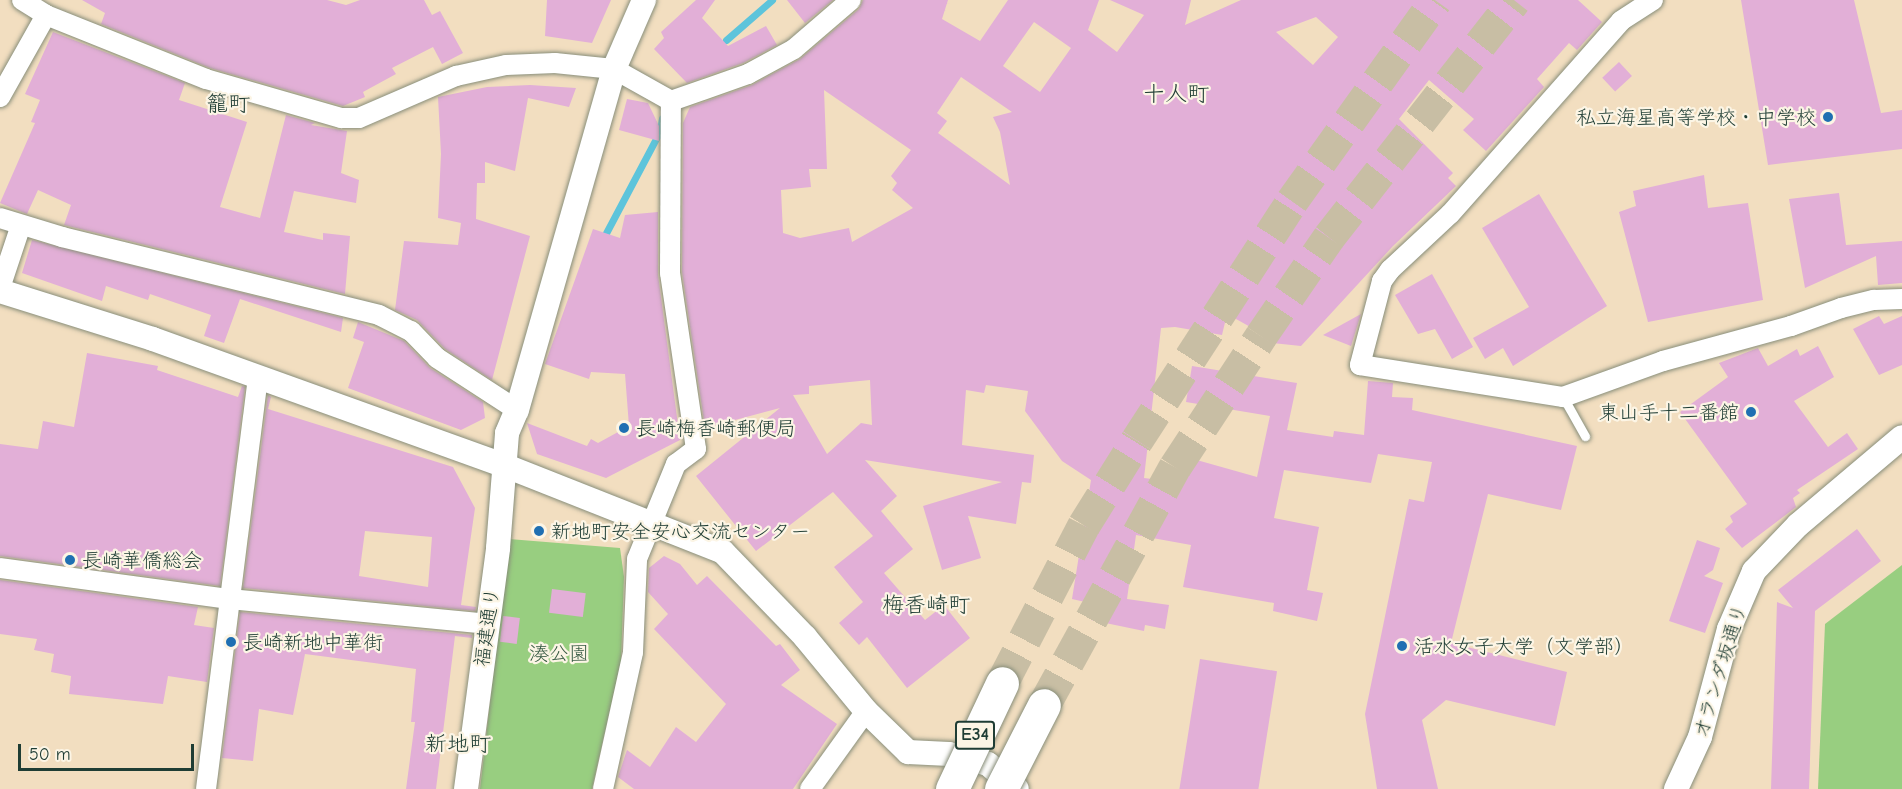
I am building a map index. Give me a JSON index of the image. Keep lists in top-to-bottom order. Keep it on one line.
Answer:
{"streets":{"highway":["E34"],"street":["福建通り","オランダ坂通り"]},"districts":["十人町","籠町","梅香崎町","新地町"],"parks":["湊公園"],"places":["私立海星高等学校・中学校","東山手十二番館","長崎梅香崎郵便局","新地町安全安心交流センター","長崎華僑総会","長崎新地中華街","活水女子大学（文学部）"],"scale_bar":"50 m"}
